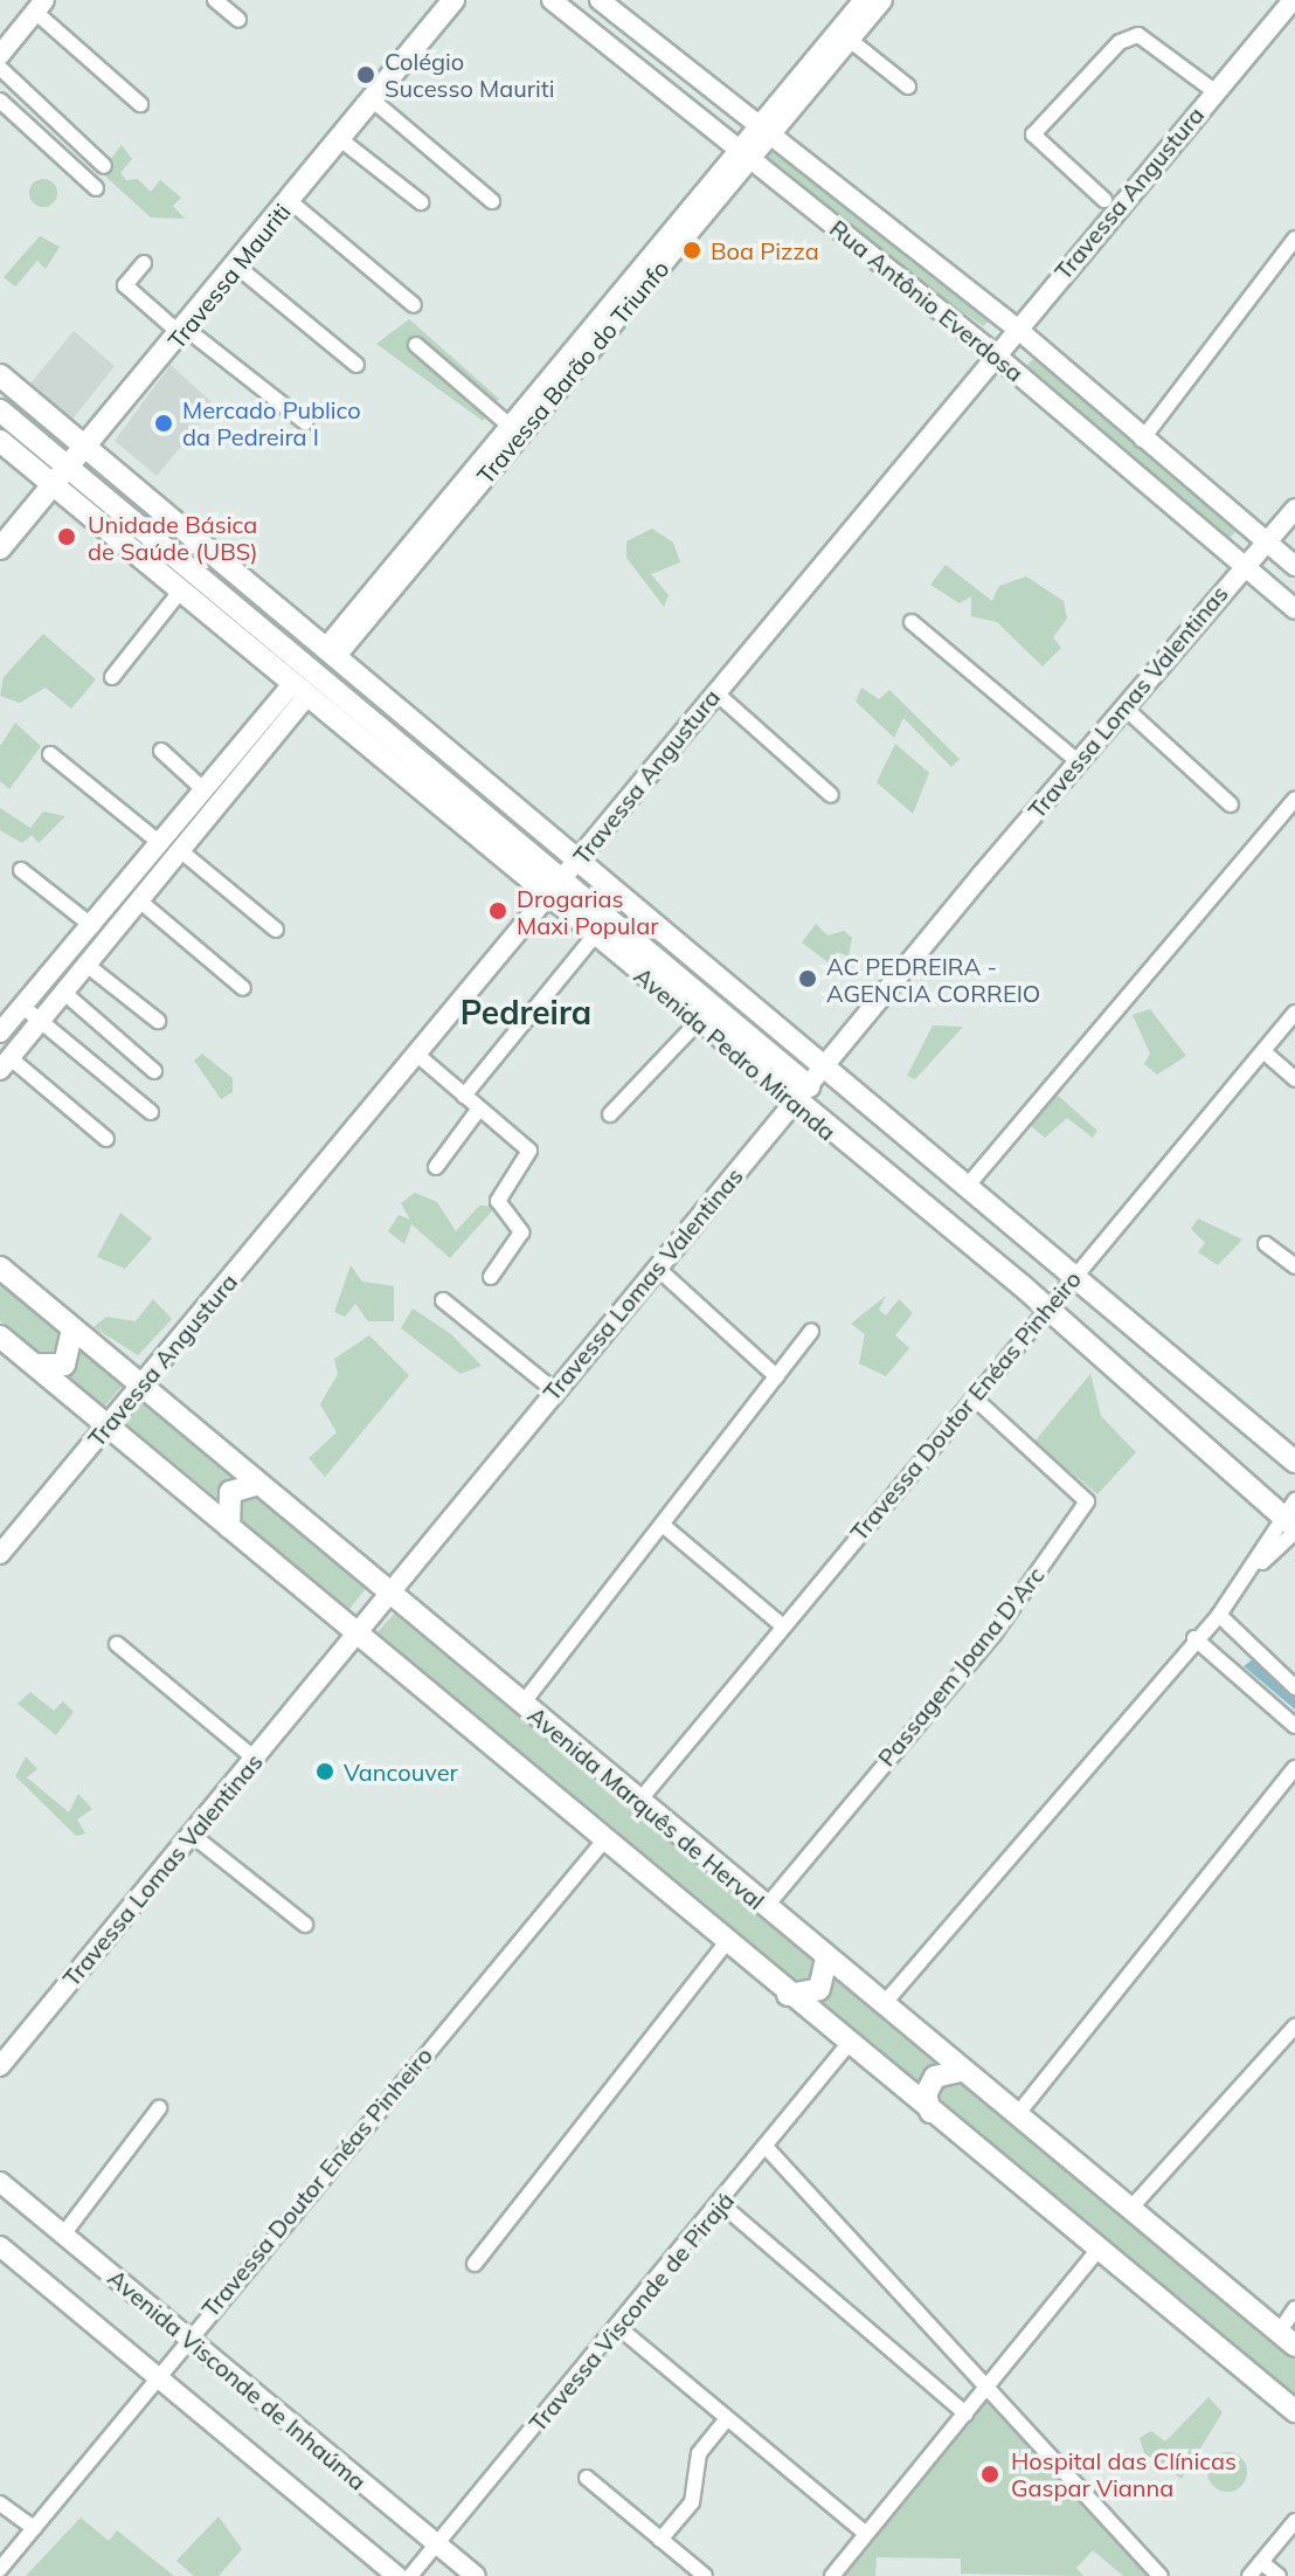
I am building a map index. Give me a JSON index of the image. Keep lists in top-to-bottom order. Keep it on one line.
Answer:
{"streets":{"main road":["Travessa Mauriti","Avenida Pedro Miranda","Avenida Marquês de Herval"],"street":["Travessa Angustura","Rua Antônio Everdosa","Travessa Barão do Triunfo","Travessa Lomas Valentinas","Travessa Doutor Enéas Pinheiro","Passagem Joana D'Arc","Travessa Visconde de Pirajá","Avenida Visconde de Inhaúma"]},"crossings":[["Travessa Angustura","Rua Antônio Everdosa"],["Travessa Angustura","Avenida Pedro Miranda"],["Travessa Angustura","Avenida Marquês de Herval"],["Travessa Mauriti","Avenida Pedro Miranda"],["Rua Antônio Everdosa","Travessa Barão do Triunfo"],["Rua Antônio Everdosa","Travessa Lomas Valentinas"],["Travessa Barão do Triunfo","Avenida Pedro Miranda"],["Travessa Lomas Valentinas","Avenida Pedro Miranda"],["Travessa Lomas Valentinas","Avenida Marquês de Herval"],["Avenida Pedro Miranda","Travessa Doutor Enéas Pinheiro"],["Travessa Doutor Enéas Pinheiro","Passagem Joana D'Arc"],["Travessa Doutor Enéas Pinheiro","Avenida Marquês de Herval"],["Travessa Doutor Enéas Pinheiro","Avenida Visconde de Inhaúma"],["Passagem Joana D'Arc","Avenida Marquês de Herval"],["Travessa Visconde de Pirajá","Avenida Visconde de Inhaúma"]],"districts":["Pedreira"],"places":["Colégio Sucesso Mauriti","Boa Pizza","Mercado Publico da Pedreira I","Unidade Básica de Saúde (UBS)","Drogarias Maxi Popular","AC PEDREIRA - AGENCIA CORREIO","Vancouver","Hospital das Clínicas Gaspar Vianna"]}
